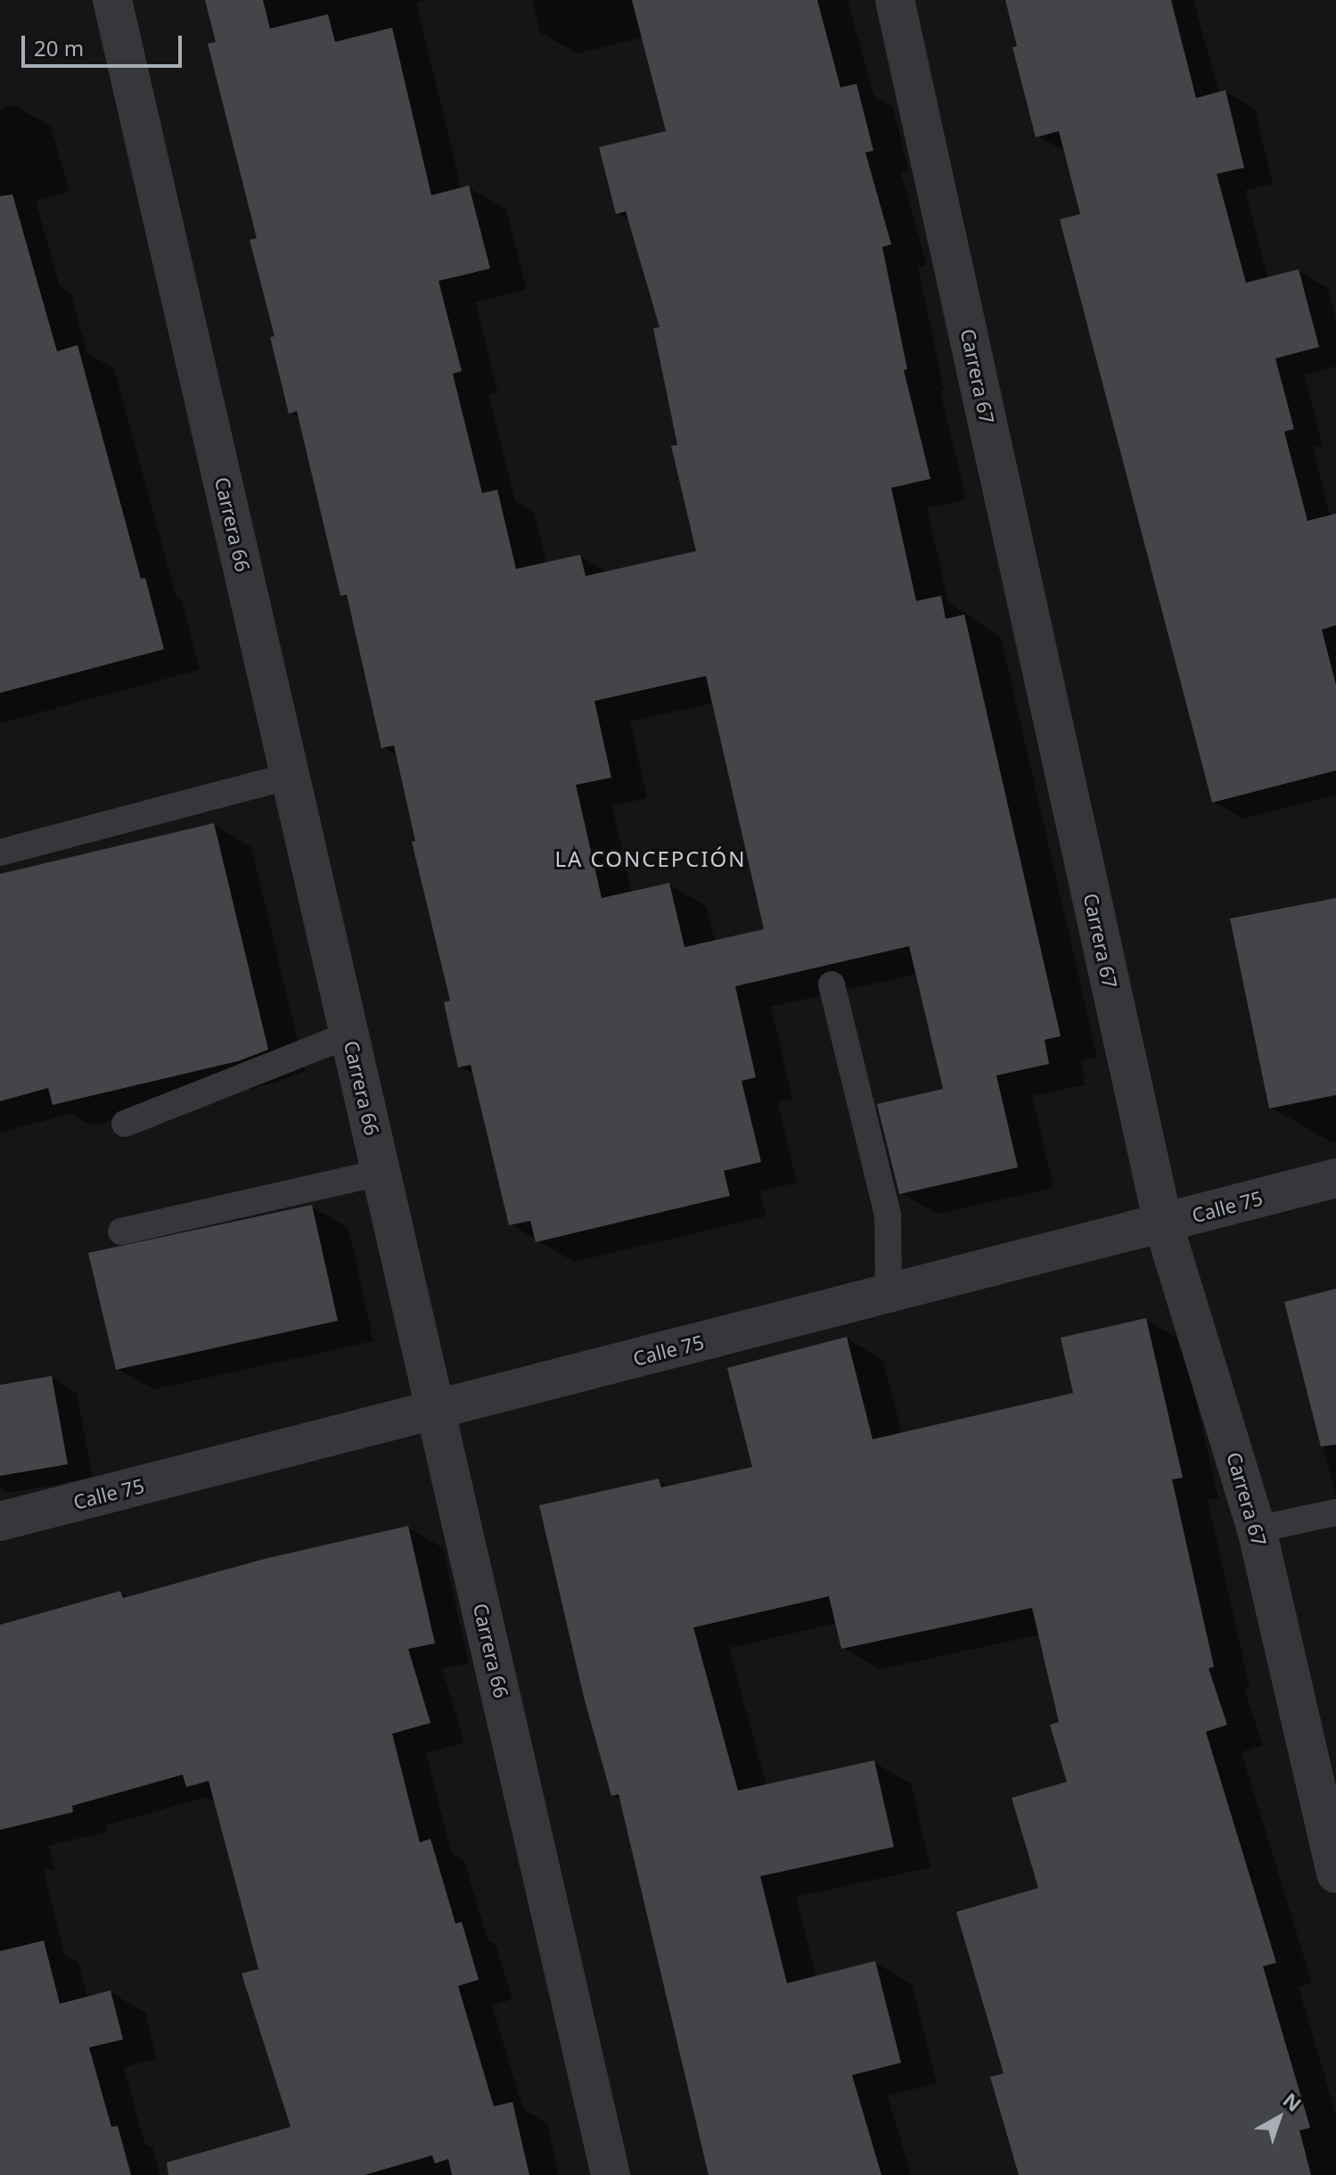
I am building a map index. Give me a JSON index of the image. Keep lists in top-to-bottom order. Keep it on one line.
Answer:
{"streets":{"street":["Carrera 67","Carrera 66","Calle 75"]},"crossings":[["Carrera 67","Calle 75"],["Carrera 66","Calle 75"]],"districts":["LA CONCEPCIÓN"],"scale_bar":"20 m","north":"top right"}
